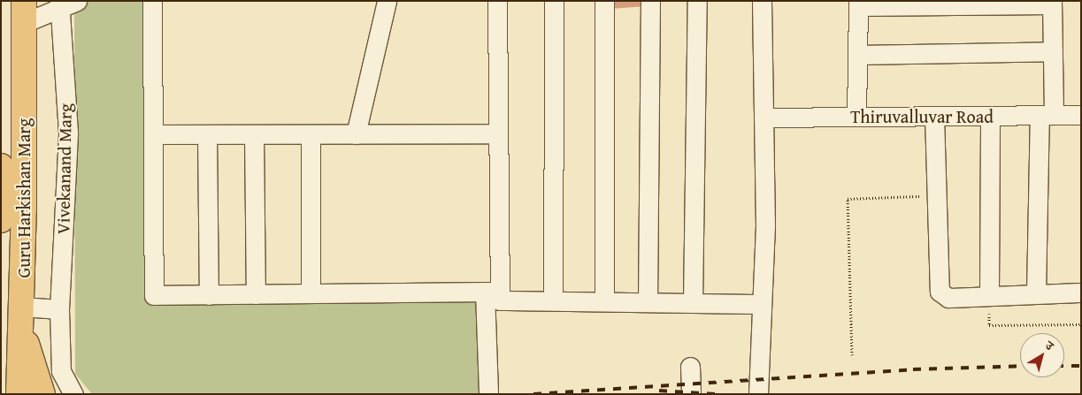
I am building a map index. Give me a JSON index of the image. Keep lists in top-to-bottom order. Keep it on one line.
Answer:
{"streets":{"main road":["Guru Harkishan Marg"],"street":["Thiruvalluvar Road","Vivekanand Marg"]},"north":"top right"}
